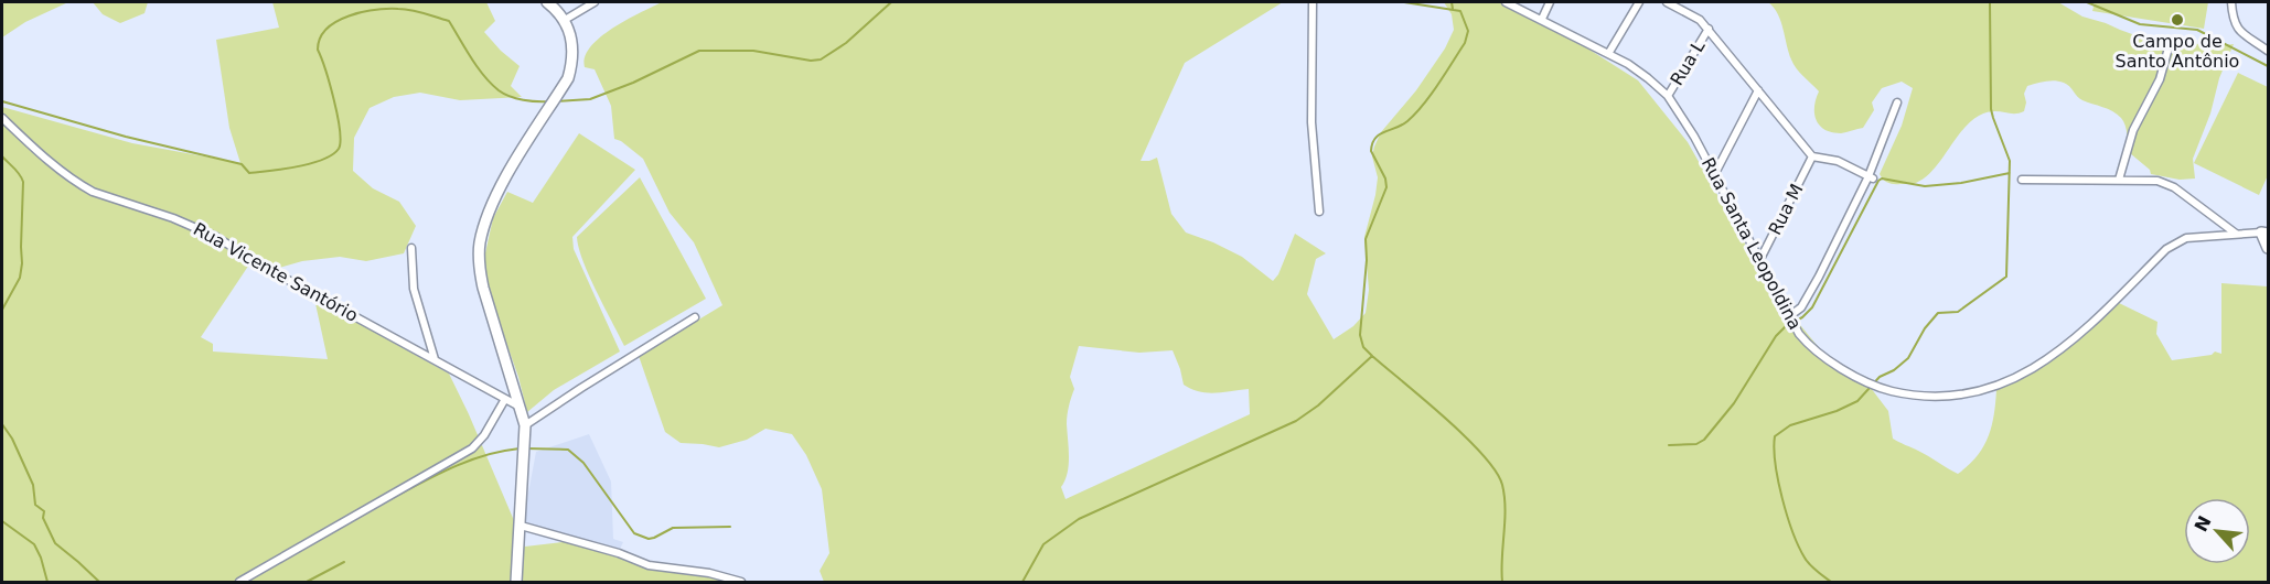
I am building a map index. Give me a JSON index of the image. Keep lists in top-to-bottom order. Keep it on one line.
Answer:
{"streets":{"street":["Rua L","Rua M","Rua Santa Leopoldina","Rua Vicente Santório"]},"crossings":[["Rua L","Rua Santa Leopoldina"],["Rua M","Rua Santa Leopoldina"]],"places":["Campo de Santo Antônio"],"north":"top left"}
